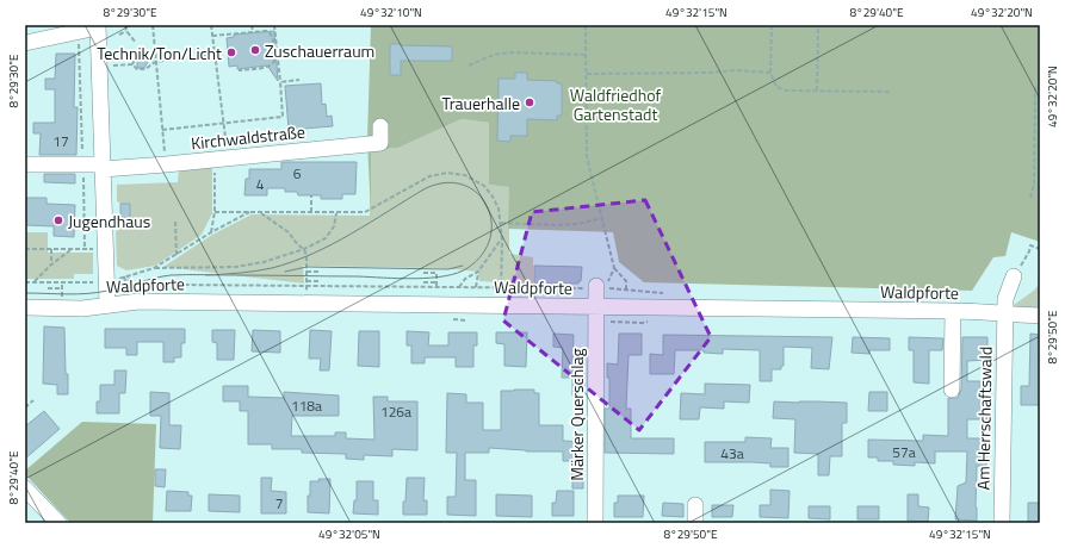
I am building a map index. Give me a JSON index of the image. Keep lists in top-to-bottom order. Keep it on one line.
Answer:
{"streets":{"street":["Kirchwaldstraße","Waldpforte","Märker Querschlag","Am Herrschaftswald"]},"crossings":[["Waldpforte","Märker Querschlag"],["Waldpforte","Am Herrschaftswald"]],"parks":["Waldfriedhof Gartenstadt"],"places":["Zuschauerraum","Technik/Ton/Licht","Trauerhalle","Jugendhaus"],"house_numbers":["17","6","4","118a","126a","57a","43a","7"],"coordinates":["8°29'30\"E","49°32'10\"N","49°32'15\"N","8°29'40\"E","49°32'20\"N","8°29'50\"E","49°32'05\"N"]}
